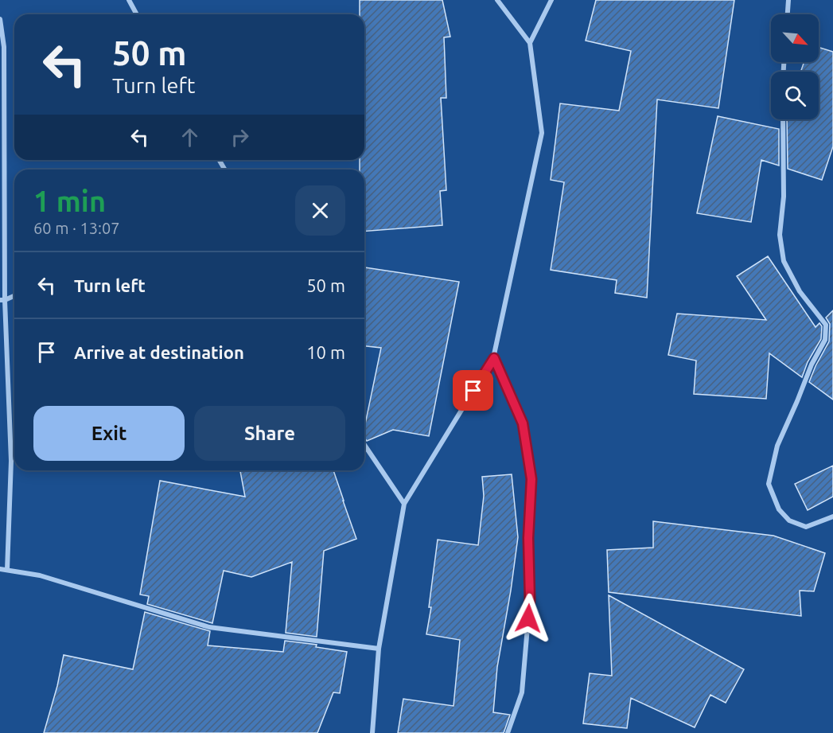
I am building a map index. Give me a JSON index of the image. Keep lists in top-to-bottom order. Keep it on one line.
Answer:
{"north":"bottom right","page":{"turn":["50 m","Turn left"],"heading":["1 min","60 m · 13:07"],"list":[{"name":"Turn left","value":"50 m"},{"name":"Arrive at destination","value":"10 m"}],"buttons":["Exit","Share"]}}
